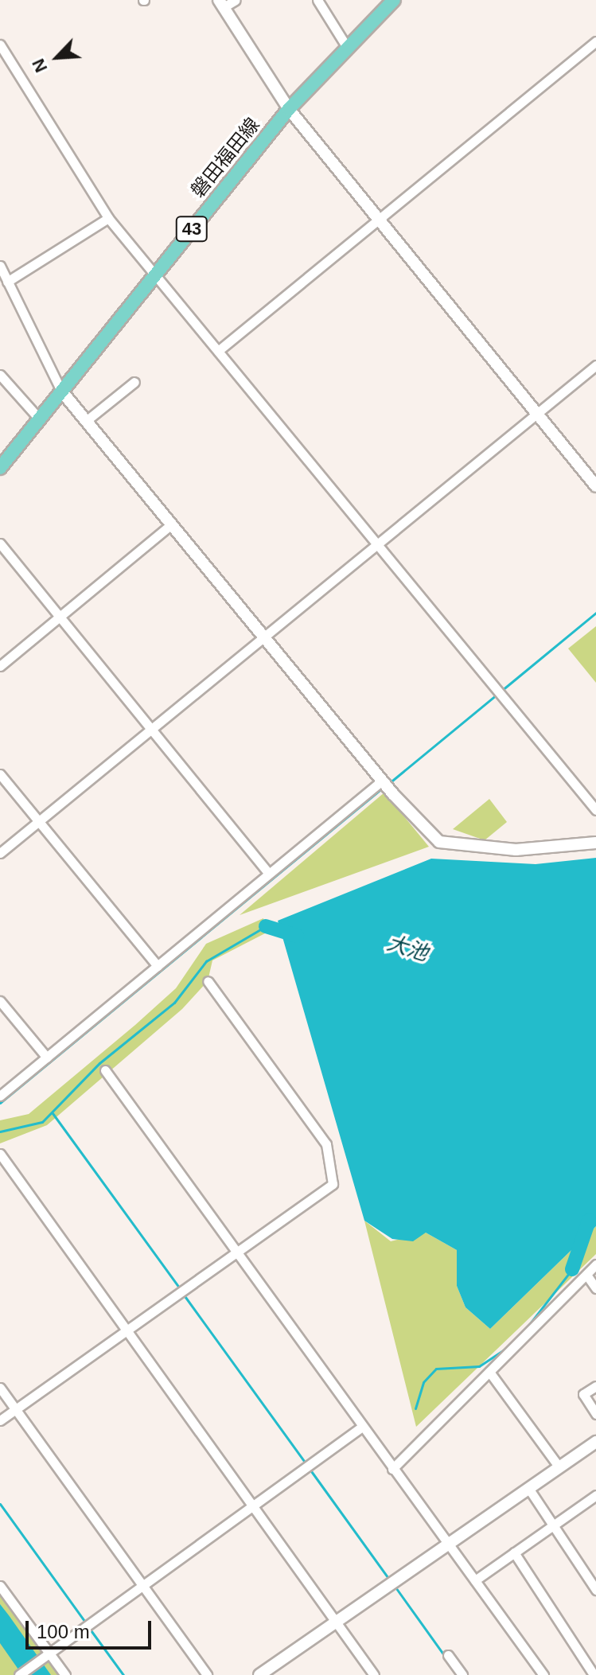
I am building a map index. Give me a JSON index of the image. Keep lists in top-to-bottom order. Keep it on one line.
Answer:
{"streets":{"main road":["磐田福田線","43"]},"water":["大池"],"scale_bar":"100 m","north":"bottom left"}
